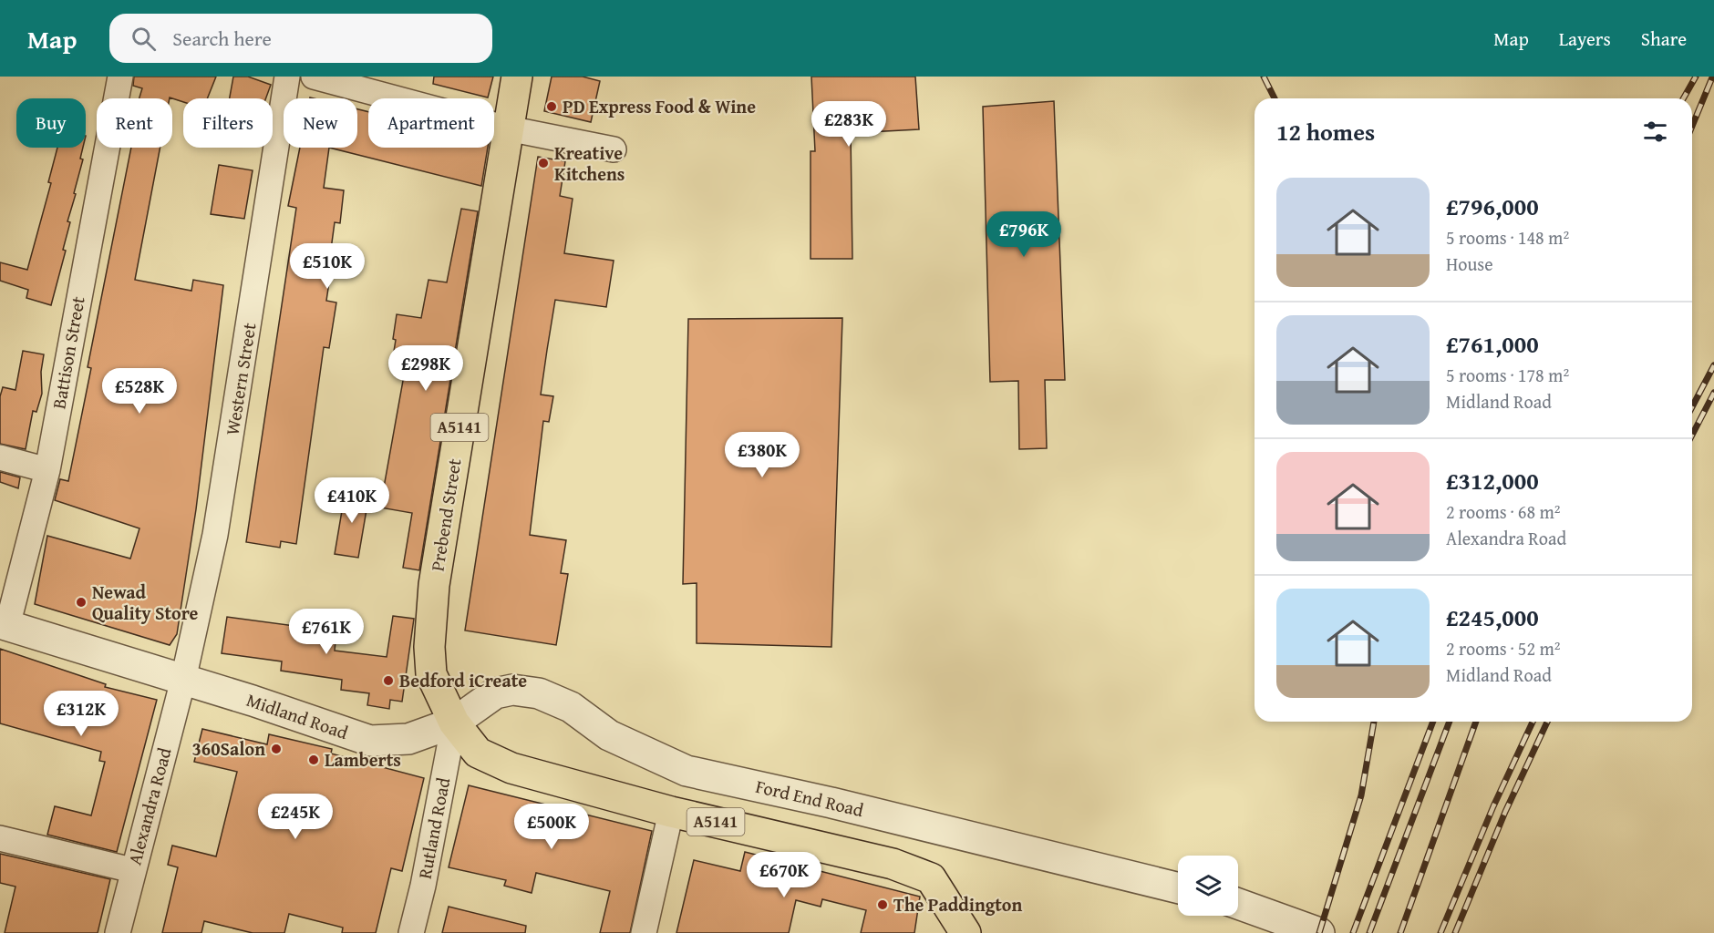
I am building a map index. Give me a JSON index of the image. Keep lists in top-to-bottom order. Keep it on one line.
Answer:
{"streets":{"main road":["A5141","Prebend Street"],"street":["Battison Street","Western Street","Midland Road","Ford End Road","Alexandra Road","Rutland Road"]},"crossings":[["Battison Street","Midland Road"],["Western Street","Midland Road"],["Western Street","Alexandra Road"],["A5141","Prebend Street"],["A5141","Midland Road"],["A5141","Ford End Road"],["A5141","Rutland Road"],["Prebend Street","Midland Road"],["Prebend Street","Ford End Road"],["Prebend Street","Rutland Road"],["Midland Road","Ford End Road"],["Midland Road","Alexandra Road"],["Midland Road","Rutland Road"],["Ford End Road","Rutland Road"]],"places":["PD Express Food & Wine","Kreative Kitchens","Newad Quality Store","Bedford iCreate","360Salon","Lamberts","The Paddington"],"page":{"header":"Map","search":"Search here","nav":["Map","Layers","Share"],"chip":["Buy","Rent","Filters","New","Apartment"],"heading":"12 homes","price":["£283K","£796K","£510K","£298K","£528K","£380K","£410K","£761K","£312K","£245K","£500K","£670K"],"list":[{"name":"£796,000","note":"5 rooms · 148 m² · House"},{"name":"£761,000","note":"5 rooms · 178 m² · Midland Road"},{"name":"£312,000","note":"2 rooms · 68 m² · Alexandra Road"},{"name":"£245,000","note":"2 rooms · 52 m² · Midland Road"}]}}
